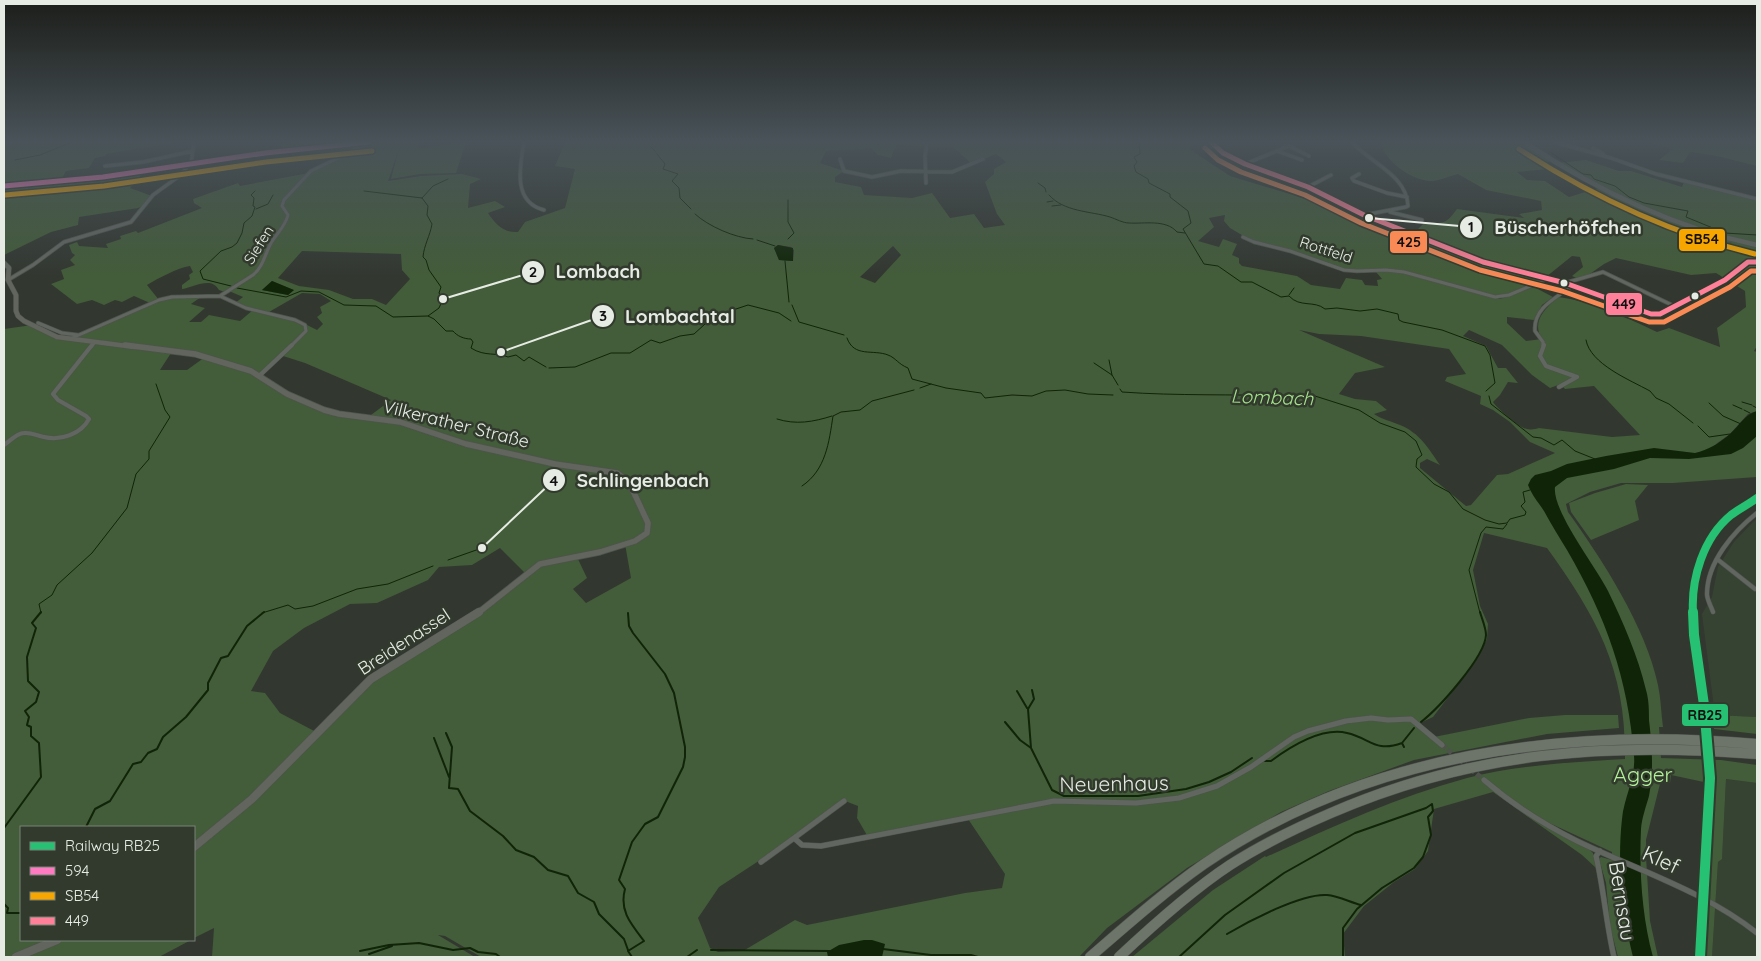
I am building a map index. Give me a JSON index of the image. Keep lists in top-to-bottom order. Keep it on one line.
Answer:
{"streets":{"street":["Siefen","Rottfeld","Vilkerather Straße","Breidenassel","Neuenhaus","Klef","Bernsau"]},"crossings":[["Vilkerather Straße","Breidenassel"],["Klef","Bernsau"]],"water":["Lombach"],"parks":["Agger"],"places":["Büscherhöfchen","Lombach","Lombachtal","Schlingenbach"],"lines":["transit line SB54","transit line 449","transit line 425","rail line RB25"],"legend":["Railway RB25","594","SB54","449"]}
